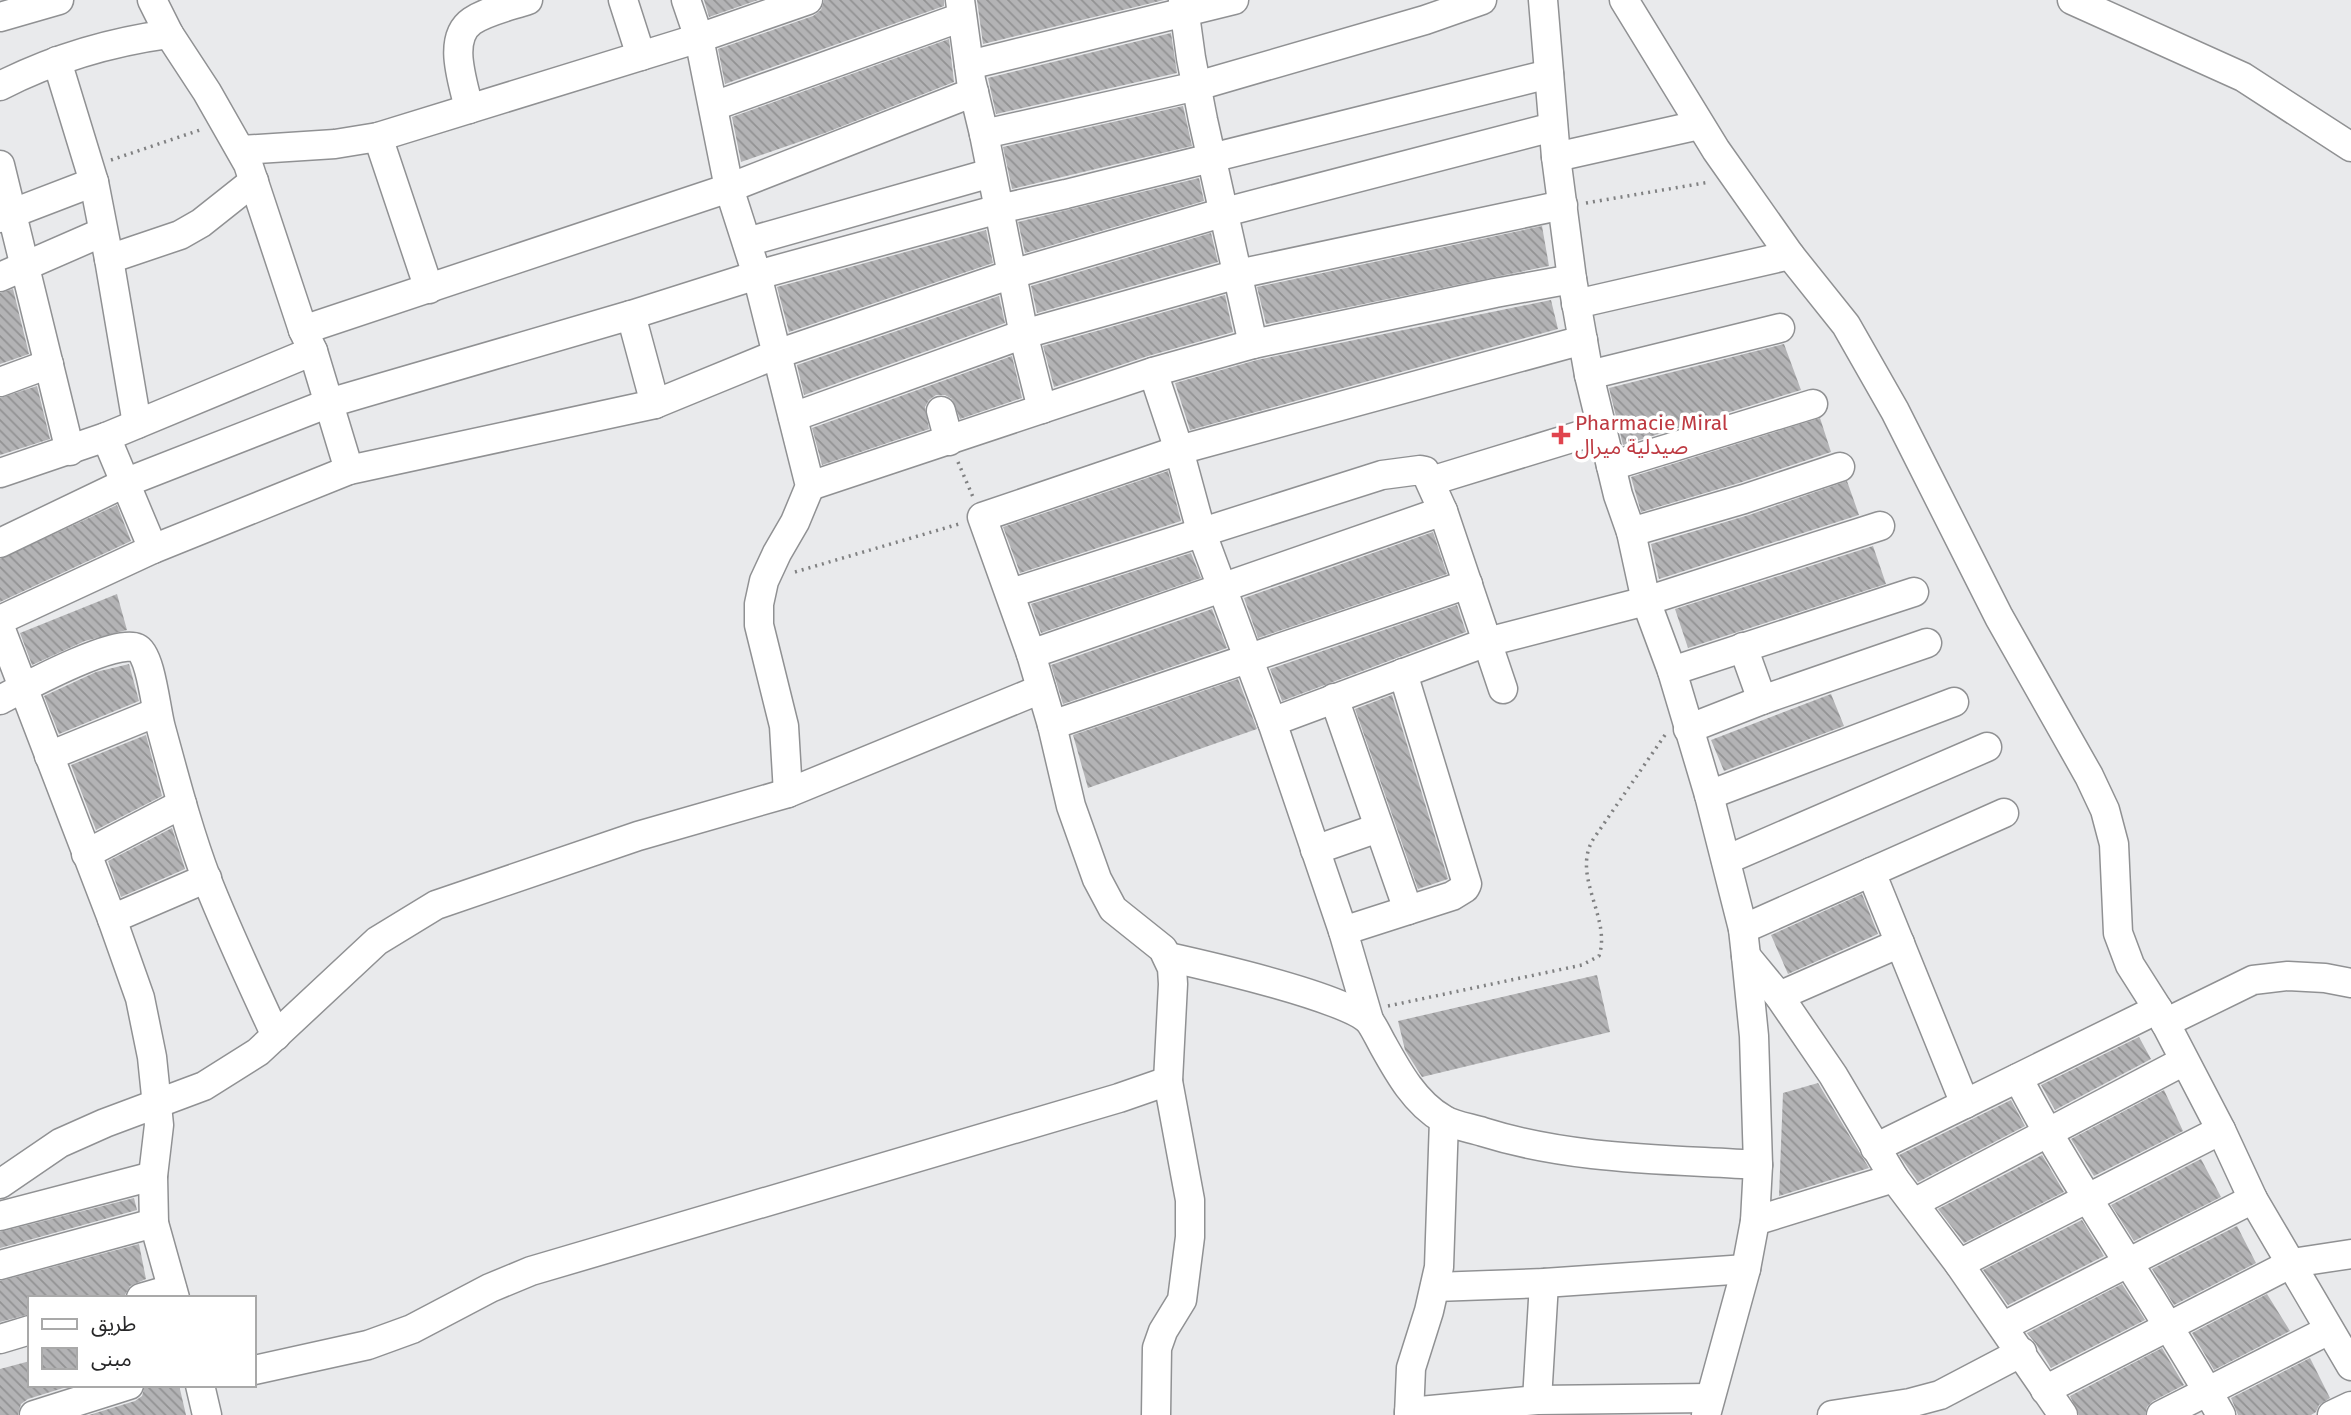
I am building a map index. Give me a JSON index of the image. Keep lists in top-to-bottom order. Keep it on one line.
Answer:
{"places":{"health":["Pharmacie Miral صيدلية ميرال"]},"legend":["طريق","مبنى"]}
